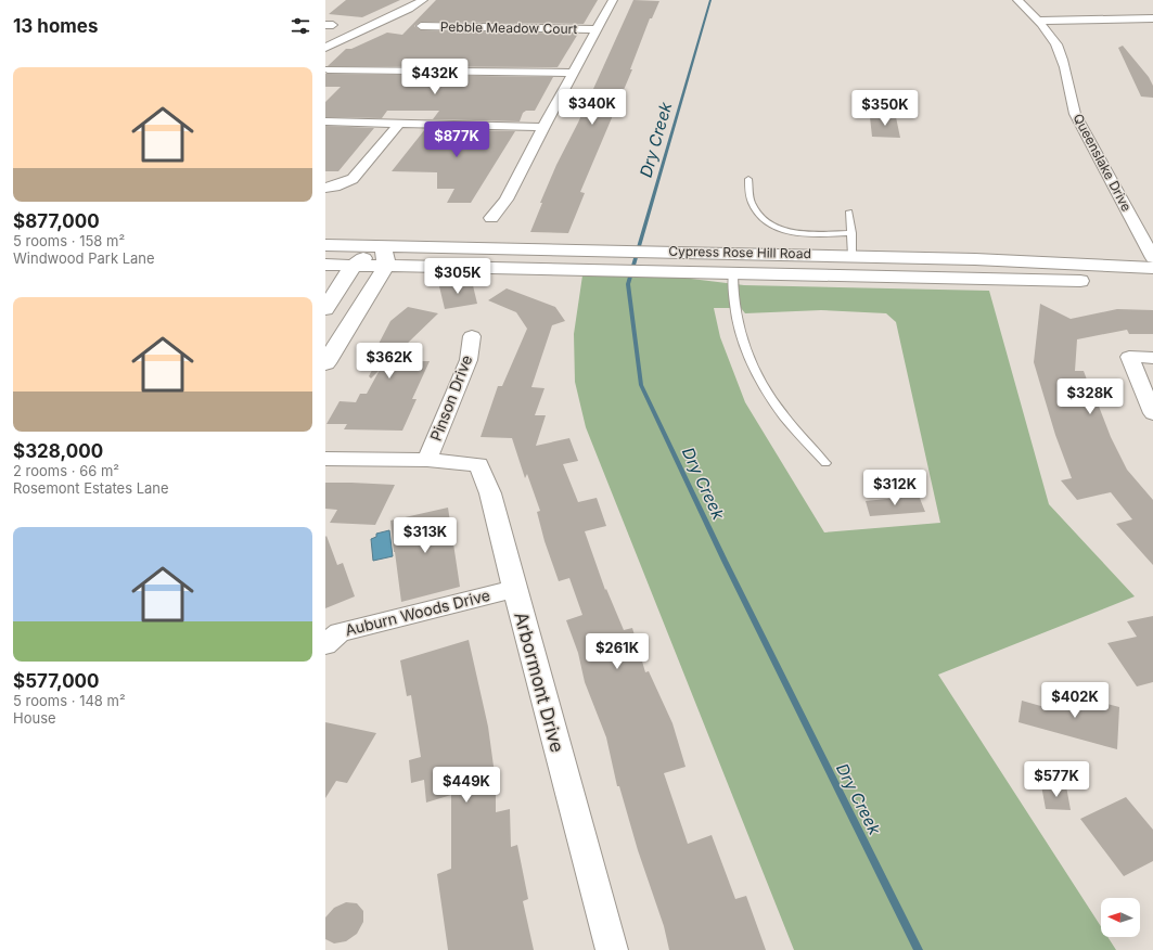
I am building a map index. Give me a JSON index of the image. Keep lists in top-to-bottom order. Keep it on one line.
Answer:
{"streets":{"main road":["Cypress Rose Hill Road"],"street":["Pebble Meadow Court","Queenslake Drive","Pinson Drive","Auburn Woods Drive","Arbormont Drive"]},"crossings":[["Pinson Drive","Arbormont Drive"],["Auburn Woods Drive","Arbormont Drive"]],"water":["Dry Creek"],"north":"left","page":{"heading":"13 homes","list":[{"name":"$877,000","note":"5 rooms · 158 m² · Windwood Park Lane"},{"name":"$328,000","note":"2 rooms · 66 m² · Rosemont Estates Lane"},{"name":"$577,000","note":"5 rooms · 148 m² · House"}],"price":["$432K","$340K","$350K","$877K","$305K","$362K","$328K","$312K","$313K","$261K","$402K","$577K","$449K"]}}
